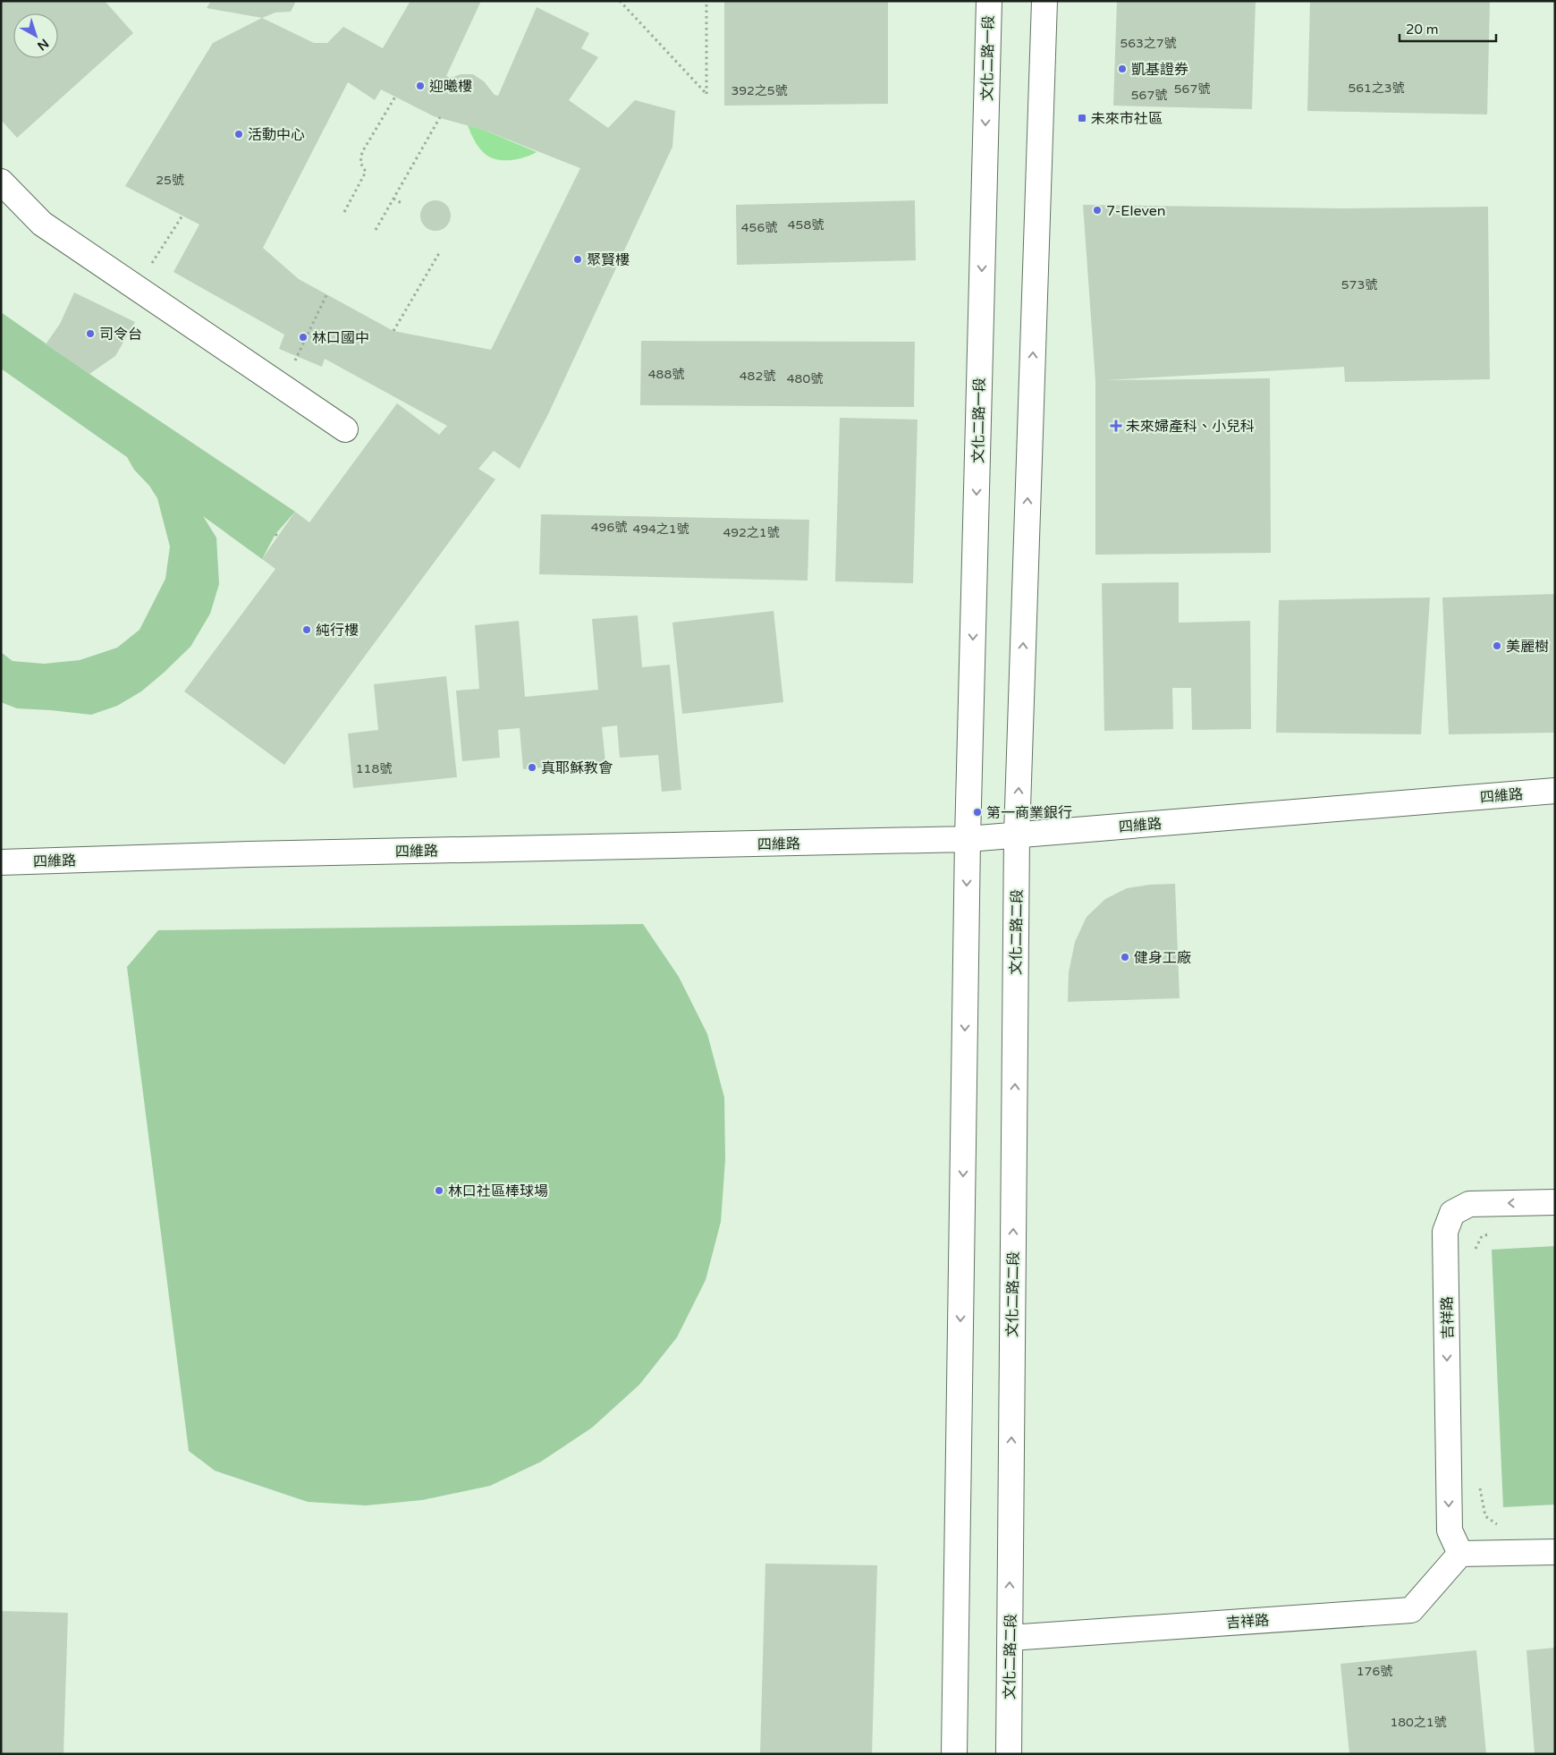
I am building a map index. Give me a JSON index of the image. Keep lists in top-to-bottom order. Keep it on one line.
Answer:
{"streets":{"street":["文化二路一段","四維路","文化二路二段","吉祥路"]},"crossings":[["文化二路一段","四維路"],["四維路","文化二路二段"],["文化二路二段","吉祥路"]],"one_way":["吉祥路"],"places":{"other":["凱基證券","迎曦樓","活動中心","7-Eleven","聚賢樓","司令台","林口國中","純行樓","美麗樹","真耶穌教會","第一商業銀行","健身工廠","林口社區棒球場"],"transit":["未來市社區"],"health":["未來婦產科、小兒科"]},"house_numbers":["563之7號","561之3號","567號","392之5號","567號","25號","458號","456號","573號","488號","482號","480號","496號","494之1號","492之1號","118號","176號","180之1號"],"scale_bar":"20 m","north":"bottom right"}
